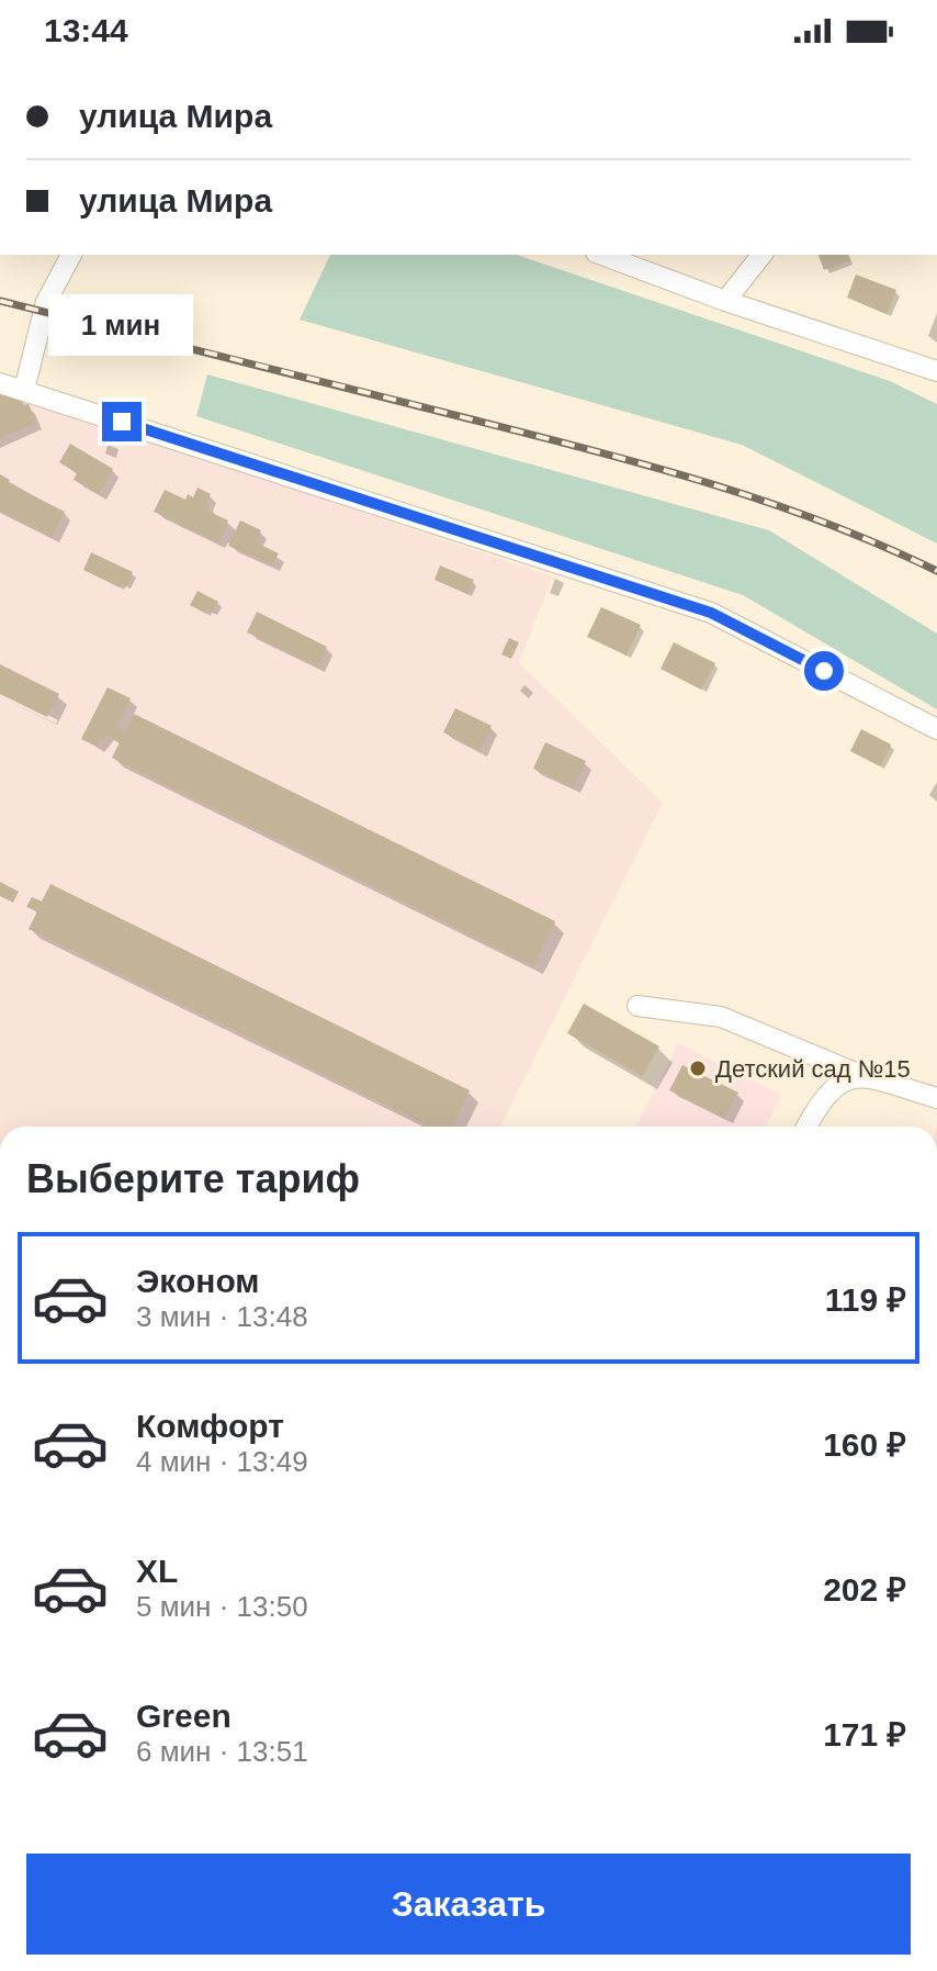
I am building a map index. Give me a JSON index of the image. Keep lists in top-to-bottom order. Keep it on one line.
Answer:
{"places":["Детский сад №15"],"page":{"status":"13:44","banner":["улица Мира","улица Мира"],"bubble":"1 мин","heading":"Выберите тариф","list":[{"name":"Эконом","note":"3 мин · 13:48","value":"119 ₽"},{"name":"Комфорт","note":"4 мин · 13:49","value":"160 ₽"},{"name":"XL","note":"5 мин · 13:50","value":"202 ₽"},{"name":"Green","note":"6 мин · 13:51","value":"171 ₽"}],"buttons":"Заказать"}}
